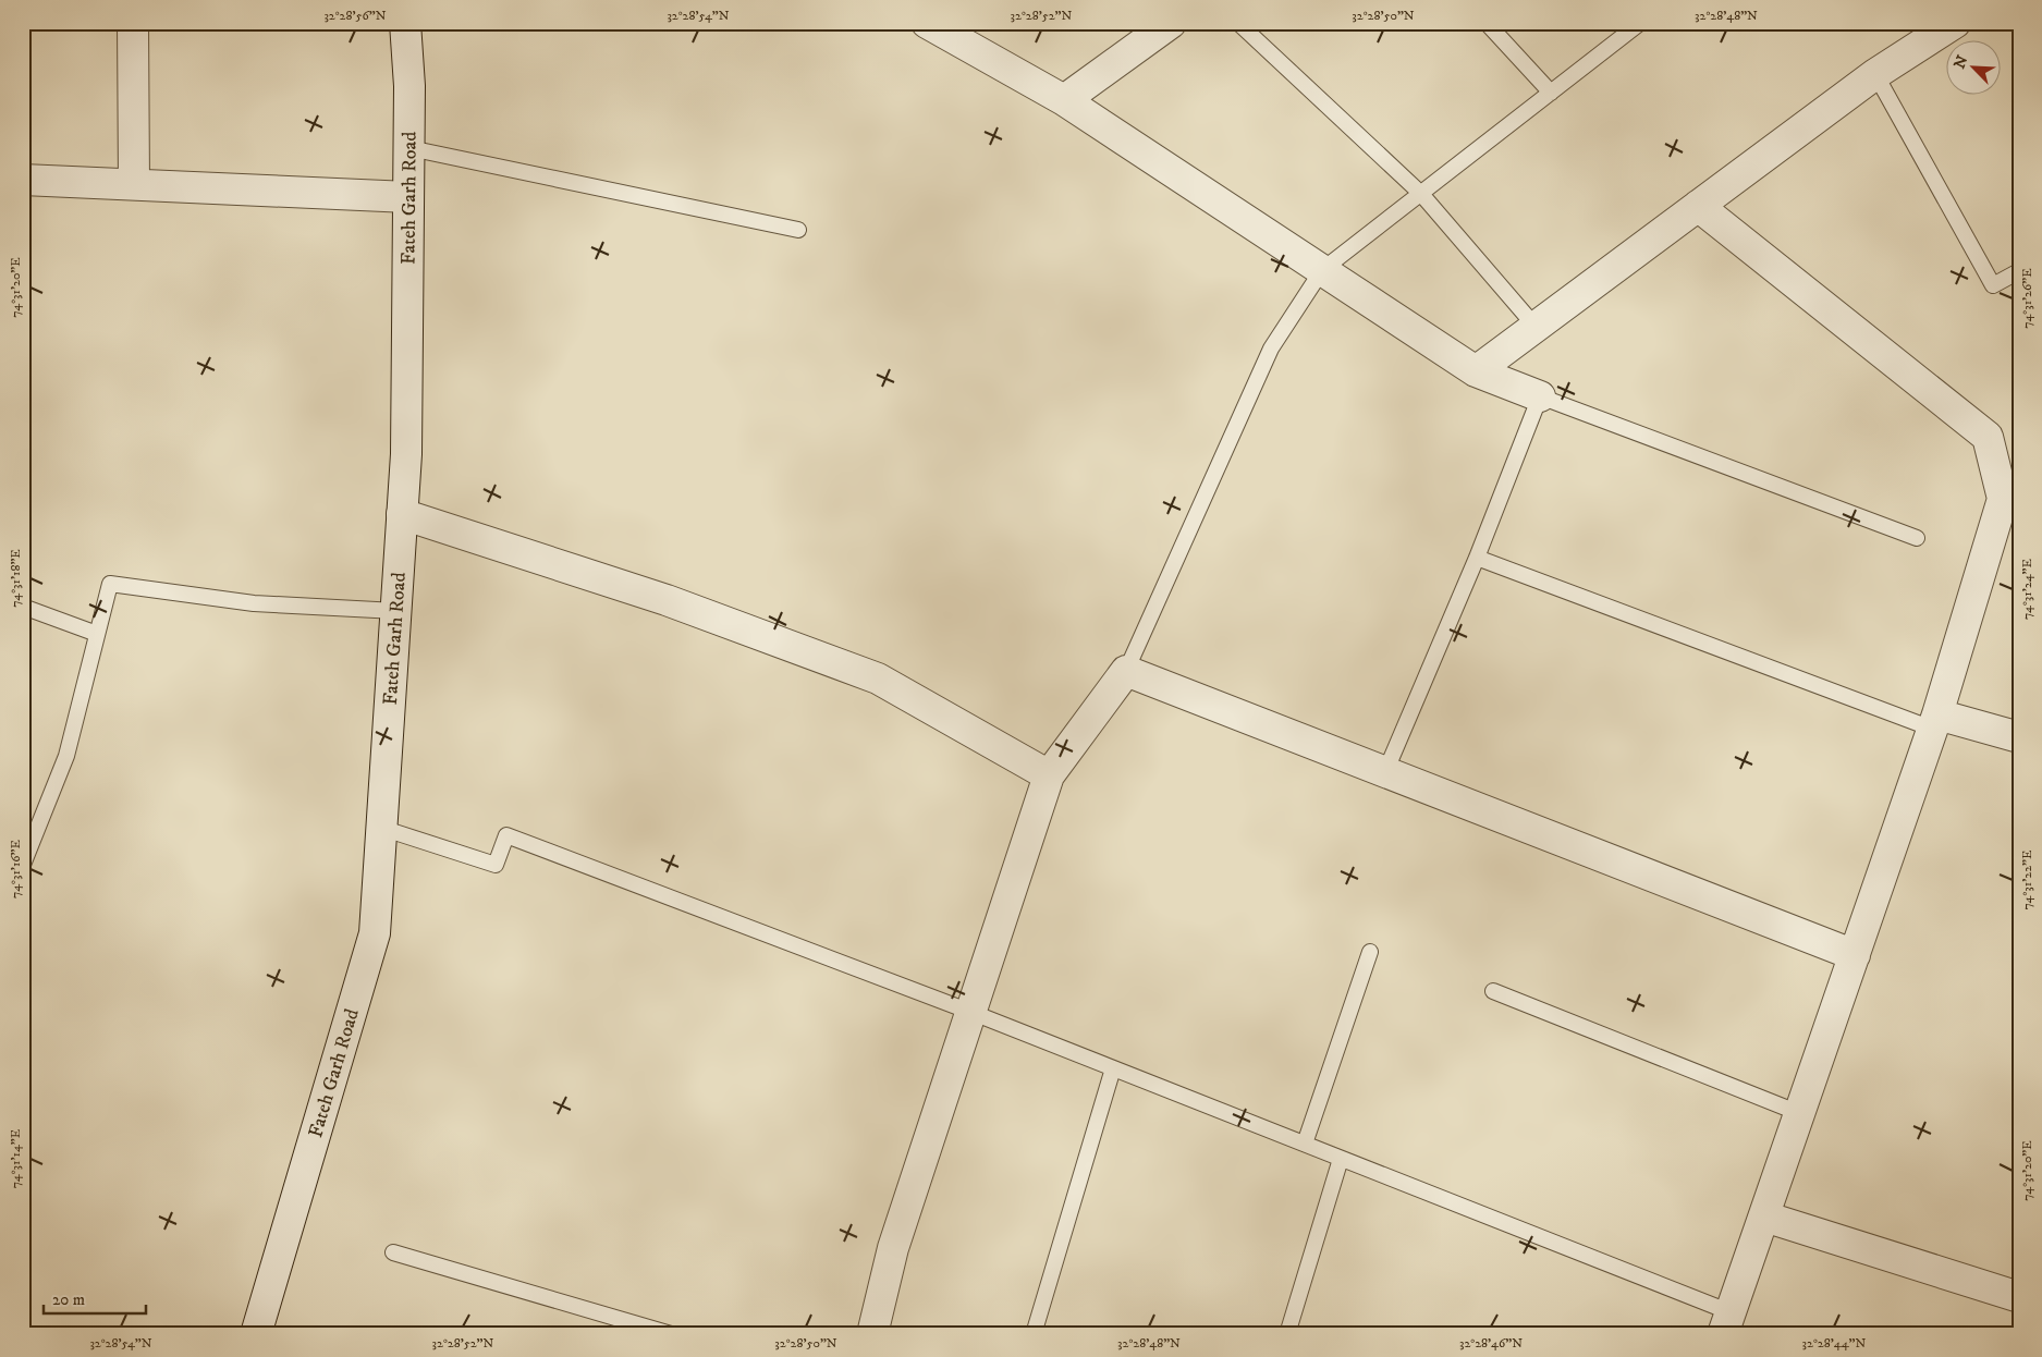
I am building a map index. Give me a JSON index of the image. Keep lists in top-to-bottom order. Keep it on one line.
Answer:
{"streets":{"street":["Fateh Garh Road"]},"scale_bar":"20 m","north":"top left","coordinates":["32°28'56\"N","32°28'54\"N","32°28'52\"N","32°28'50\"N","32°28'48\"N","74°31'20\"E","74°31'26\"E","74°31'18\"E","74°31'24\"E","74°31'16\"E","74°31'22\"E","74°31'14\"E","32°28'46\"N","32°28'44\"N"]}
